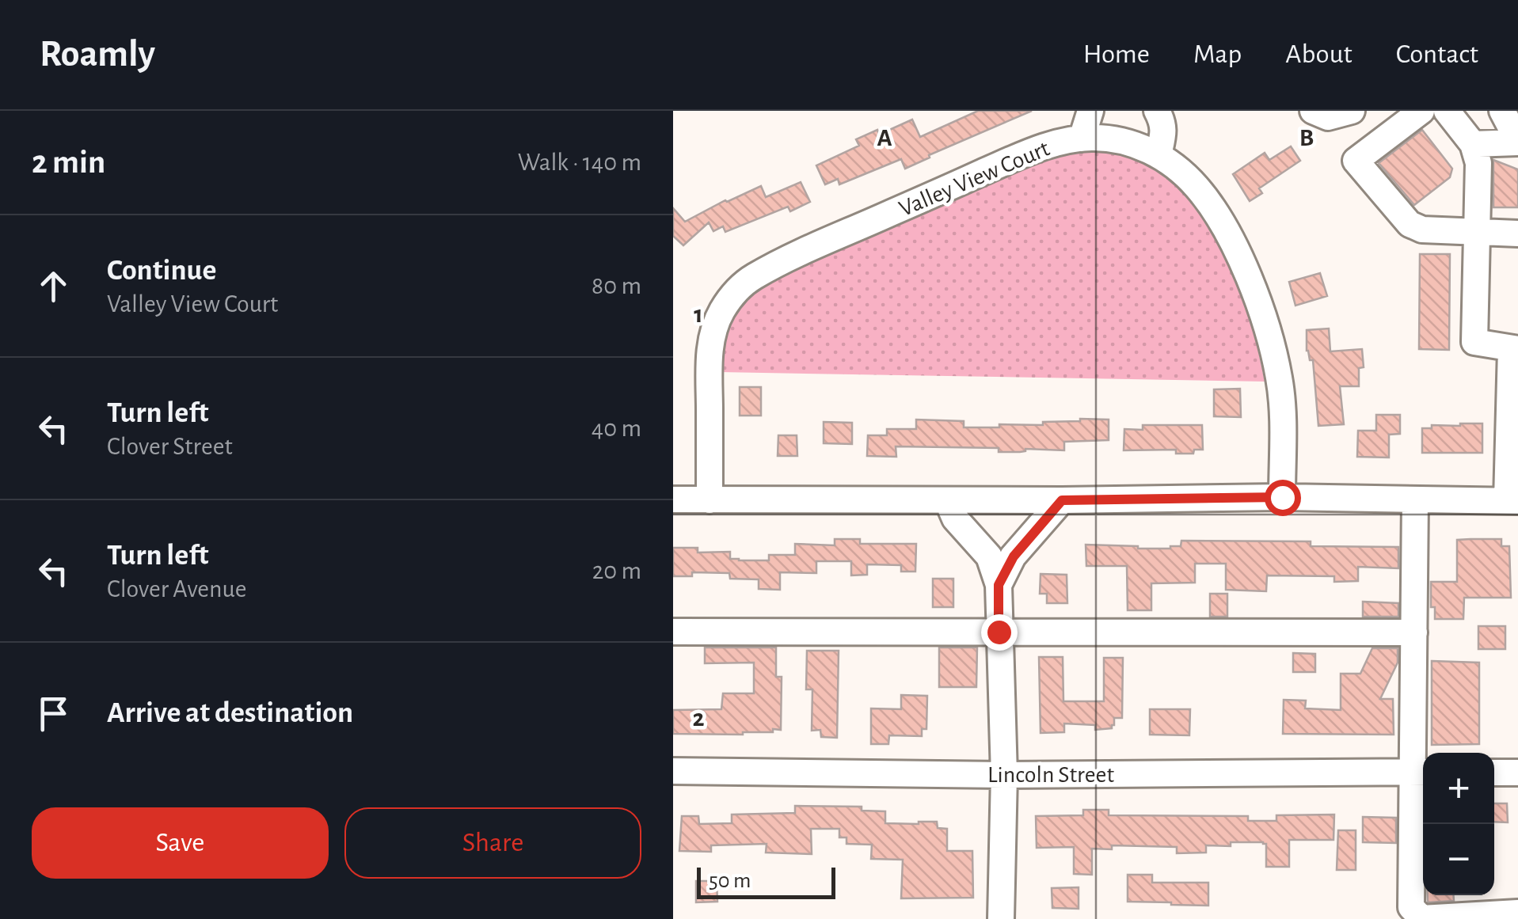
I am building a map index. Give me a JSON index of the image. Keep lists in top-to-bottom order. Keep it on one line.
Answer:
{"streets":{"street":["Valley View Court","Lincoln Street"]},"scale_bar":"50 m","page":{"header":"Roamly","nav":["Home","Map","About","Contact"],"heading":["2 min","Walk · 140 m"],"list":[["Continue","Valley View Court","80 m"],["Turn left","Clover Street","40 m"],["Turn left","Clover Avenue","20 m"],"Arrive at destination"],"map_buttons":["+","−"],"buttons":["Save","Share"],"scale":"50 m"},"grid":{"columns":["A","B"],"rows":["1","2"]}}
